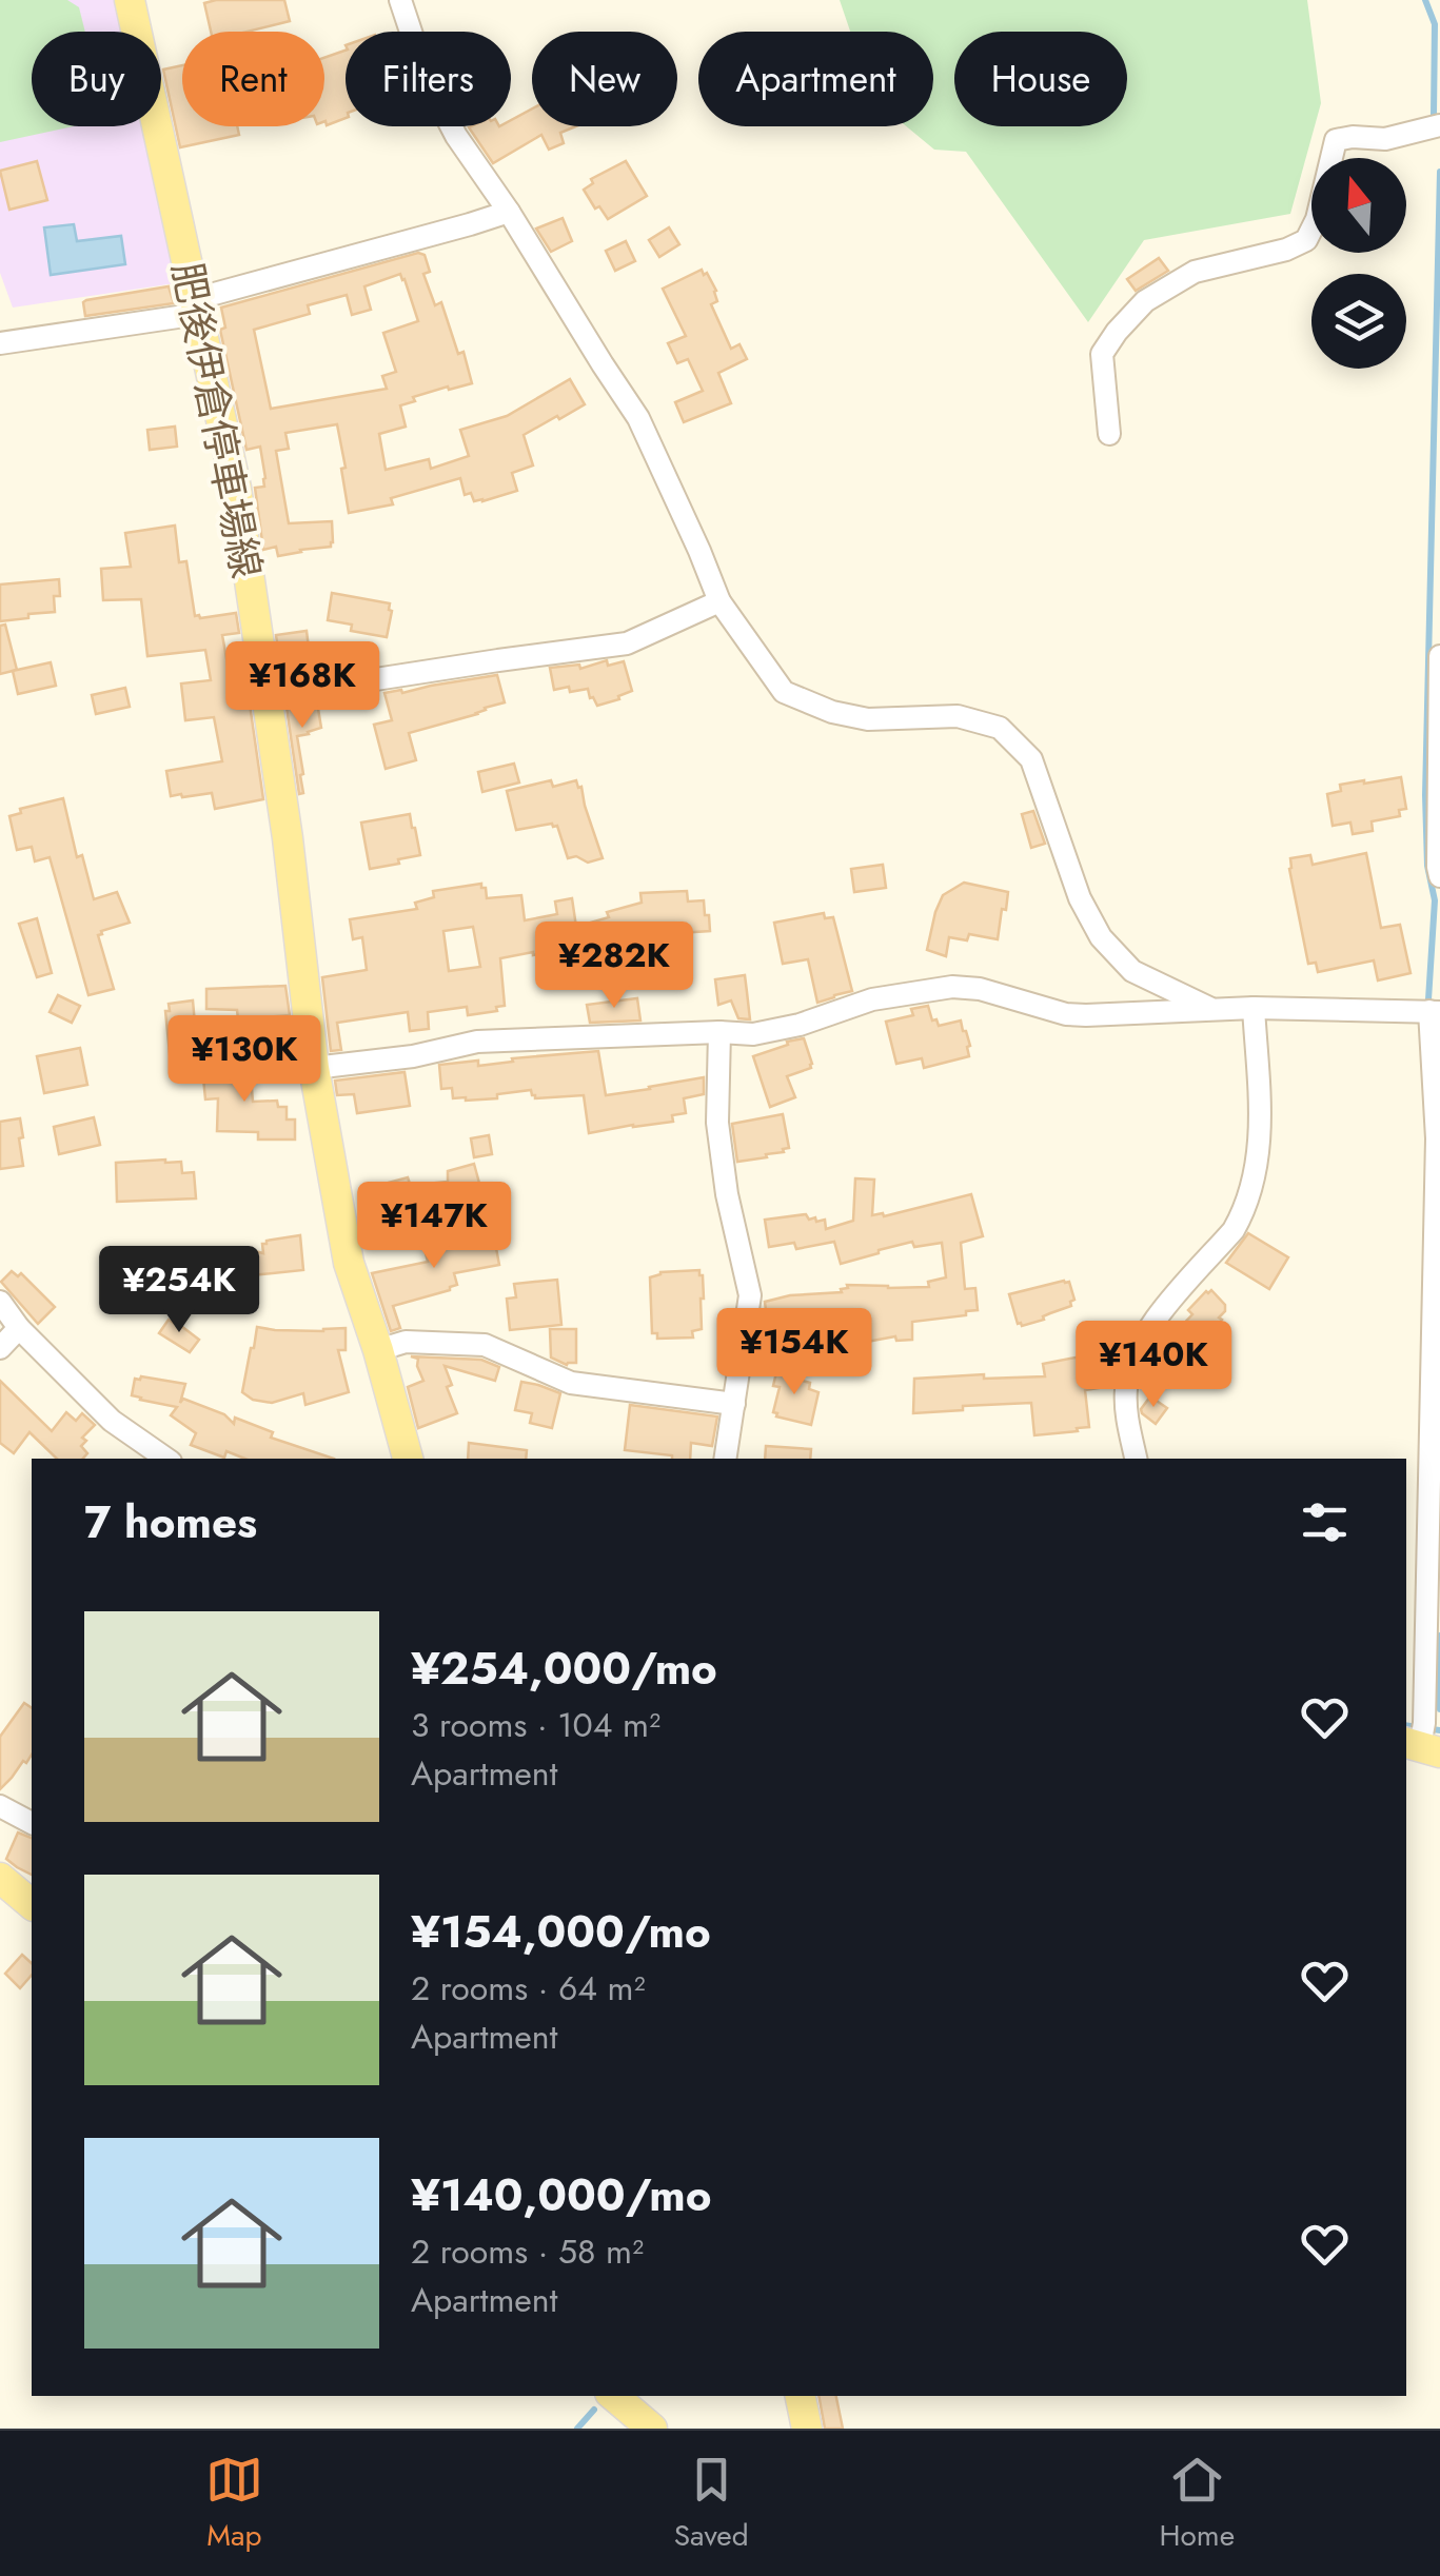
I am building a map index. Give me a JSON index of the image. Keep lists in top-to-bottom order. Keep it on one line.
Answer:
{"streets":{"main road":["肥後伊倉停車場線"]},"north":"top","page":{"chip":["Buy","Rent","Filters","New","Apartment","House"],"price":["¥168K","¥282K","¥130K","¥147K","¥254K","¥154K","¥140K"],"heading":"7 homes","list":[{"name":"¥254,000/mo","note":"3 rooms · 104 m² · Apartment"},{"name":"¥154,000/mo","note":"2 rooms · 64 m² · Apartment"},{"name":"¥140,000/mo","note":"2 rooms · 58 m² · Apartment"}],"tabs":["Map","Saved","Home"]}}
